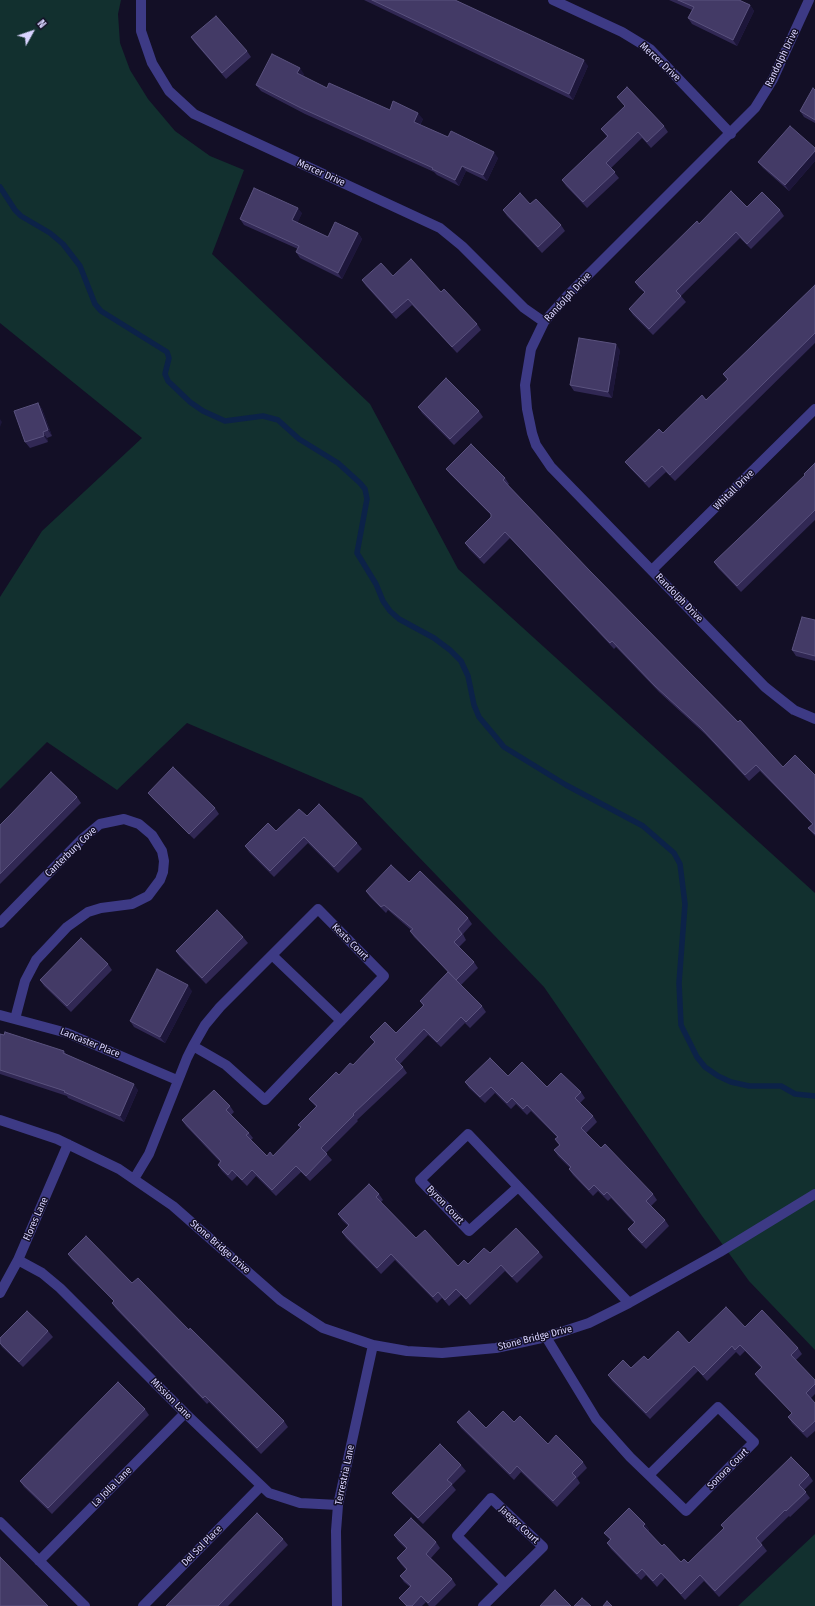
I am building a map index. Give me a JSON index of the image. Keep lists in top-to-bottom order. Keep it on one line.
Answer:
{"streets":{"street":["Randolph Drive","Mercer Drive","Whitall Drive","Canterbury Cove","Keats Court","Lancaster Place","Byron Court","Flores Lane","Stone Bridge Drive","Mission Lane","Sonora Court","Terrestria Lane","La Jolla Lane","Jaeger Court","Del Sol Place"]},"crossings":[["Randolph Drive","Mercer Drive"],["Randolph Drive","Whitall Drive"],["Canterbury Cove","Lancaster Place"],["Keats Court","Lancaster Place"],["Keats Court","Stone Bridge Drive"],["Byron Court","Stone Bridge Drive"],["Flores Lane","Stone Bridge Drive"],["Flores Lane","Mission Lane"],["Stone Bridge Drive","Sonora Court"],["Stone Bridge Drive","Terrestria Lane"],["Mission Lane","Terrestria Lane"],["Mission Lane","La Jolla Lane"],["Mission Lane","Del Sol Place"]],"north":"top right"}
